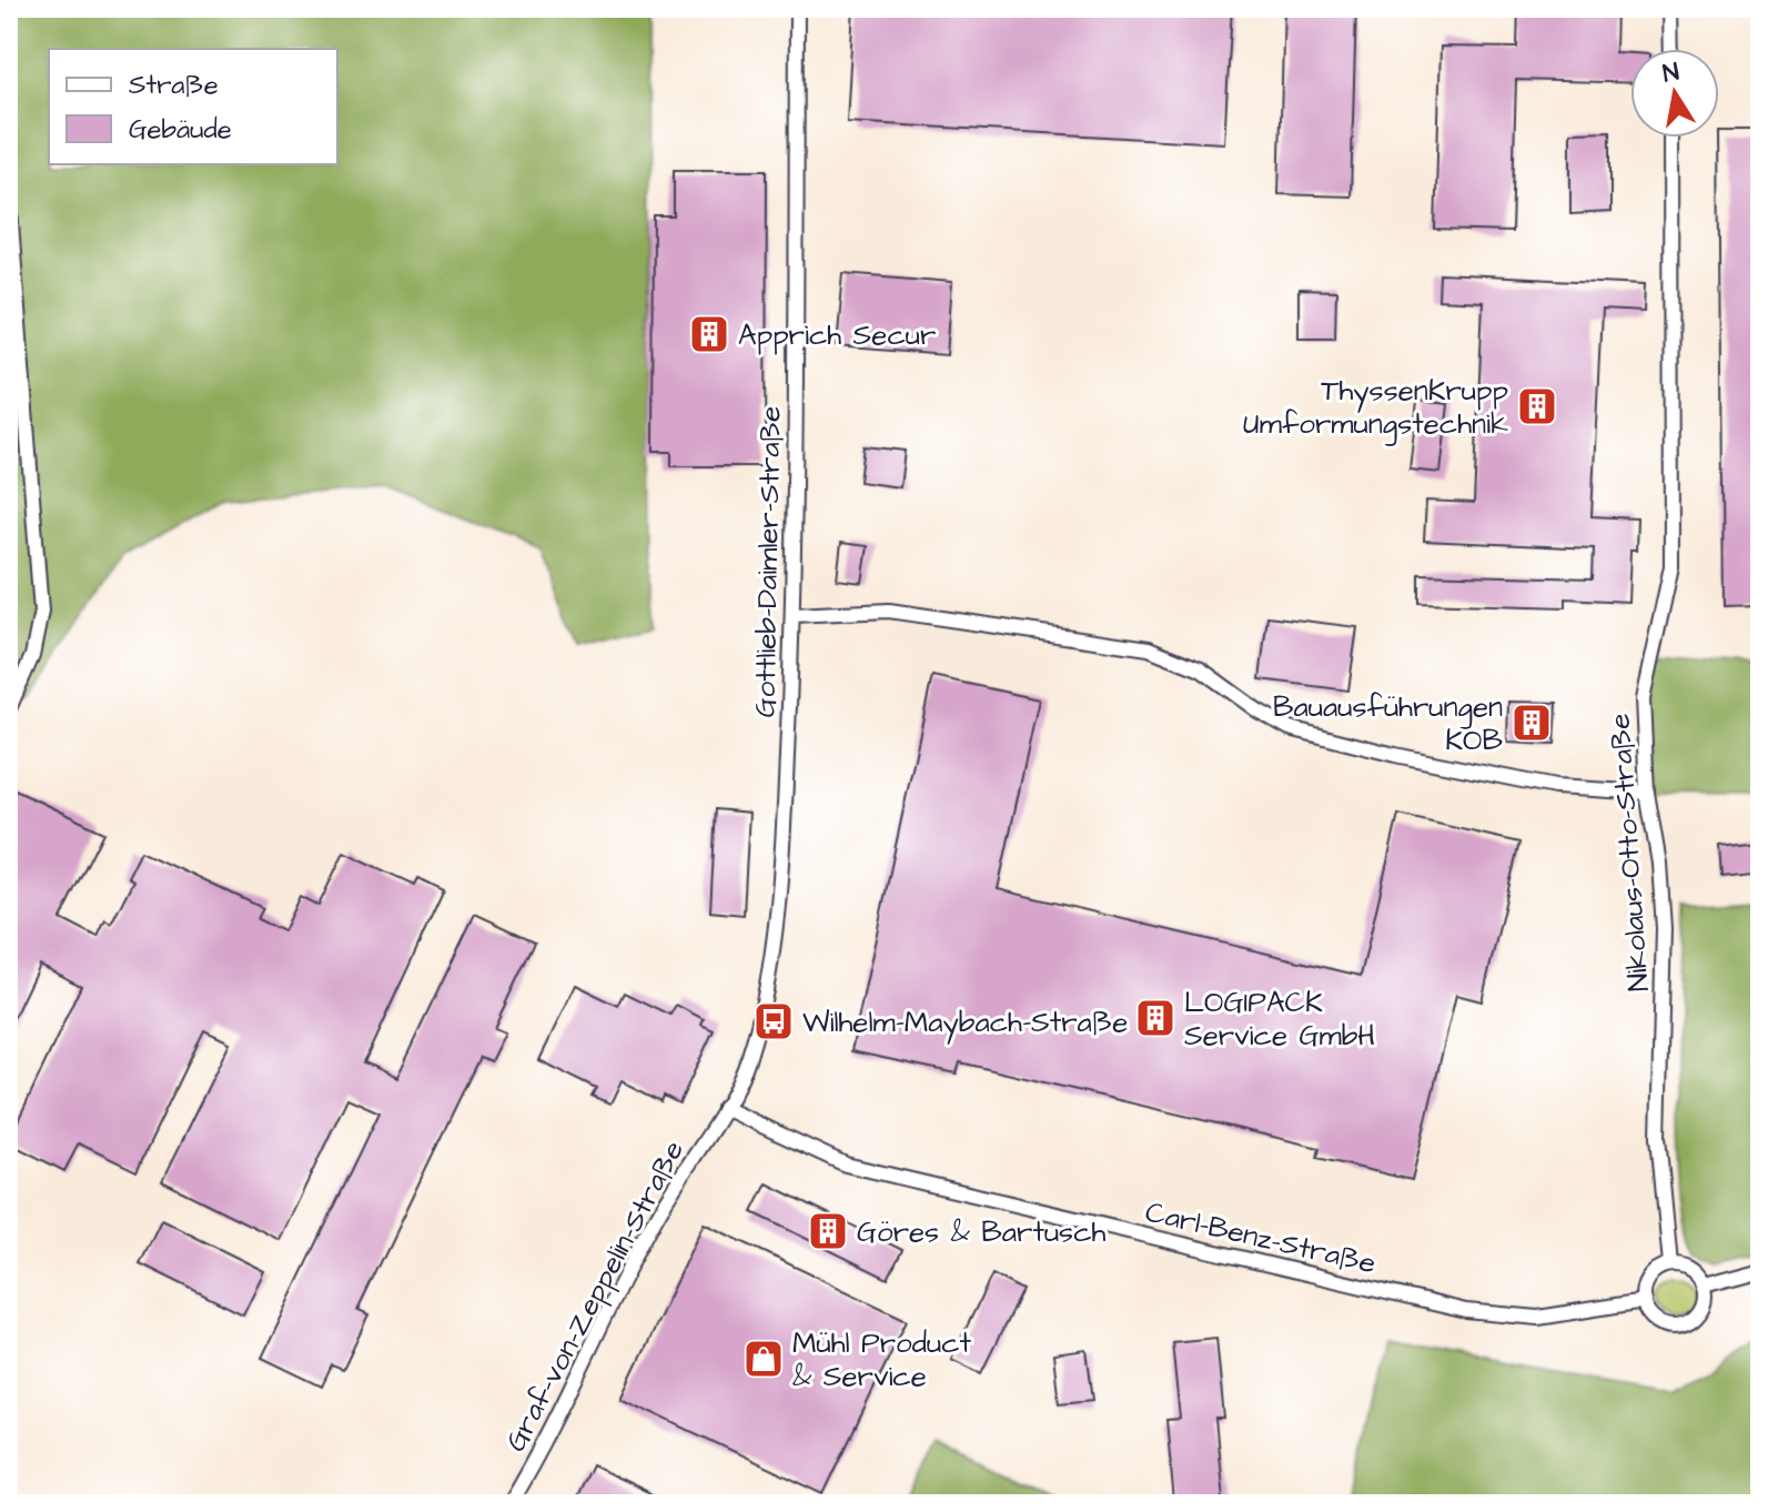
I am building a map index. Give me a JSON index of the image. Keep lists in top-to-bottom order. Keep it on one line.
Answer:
{"streets":{"street":["Gottlieb-Daimler-Straße","Nikolaus-Otto-Straße","Carl-Benz-Straße","Graf-von-Zeppelin-Straße"]},"crossings":[["Gottlieb-Daimler-Straße","Carl-Benz-Straße"],["Gottlieb-Daimler-Straße","Graf-von-Zeppelin-Straße"],["Nikolaus-Otto-Straße","Carl-Benz-Straße"],["Carl-Benz-Straße","Graf-von-Zeppelin-Straße"]],"places":{"building":["Apprich Secur","ThyssenKrupp Umformungstechnik","Bauausführungen KOB","LOGIPACK Service GmbH","Göres & Bartusch"],"bus stop":["Wilhelm-Maybach-Straße"],"shop":["Mühl Product & Service"]},"legend":["Straße","Gebäude"],"north":"top"}
